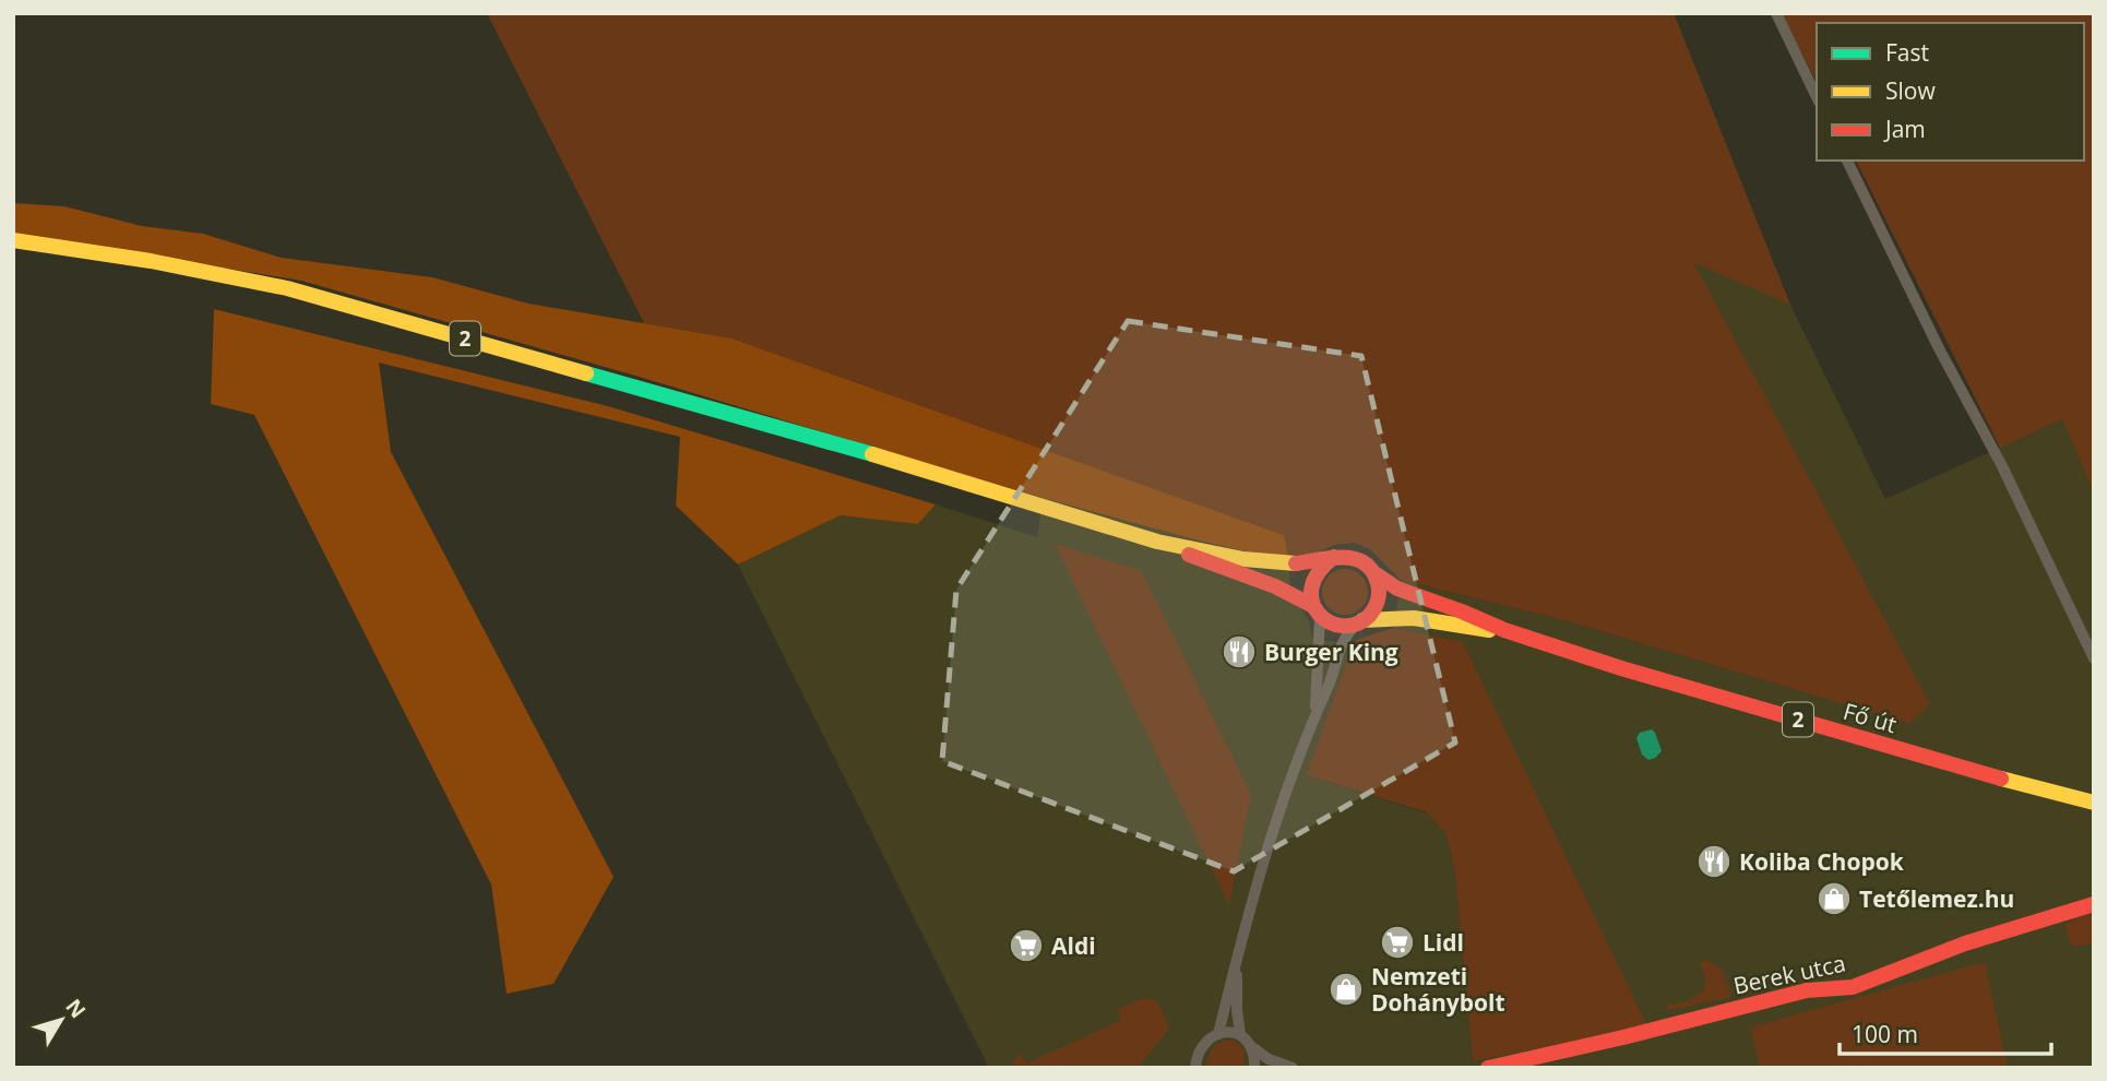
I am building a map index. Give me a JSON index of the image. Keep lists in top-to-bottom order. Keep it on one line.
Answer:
{"streets":{"main road":["2","Fő út","Berek utca"]},"crossings":[["2","Fő út"]],"places":{"restaurant":["Burger King","Koliba Chopok"],"shop":["Tetőlemez.hu","Nemzeti Dohánybolt"],"supermarket":["Lidl","Aldi"]},"legend":["Fast","Slow","Jam"],"scale_bar":"100 m","north":"top right"}
